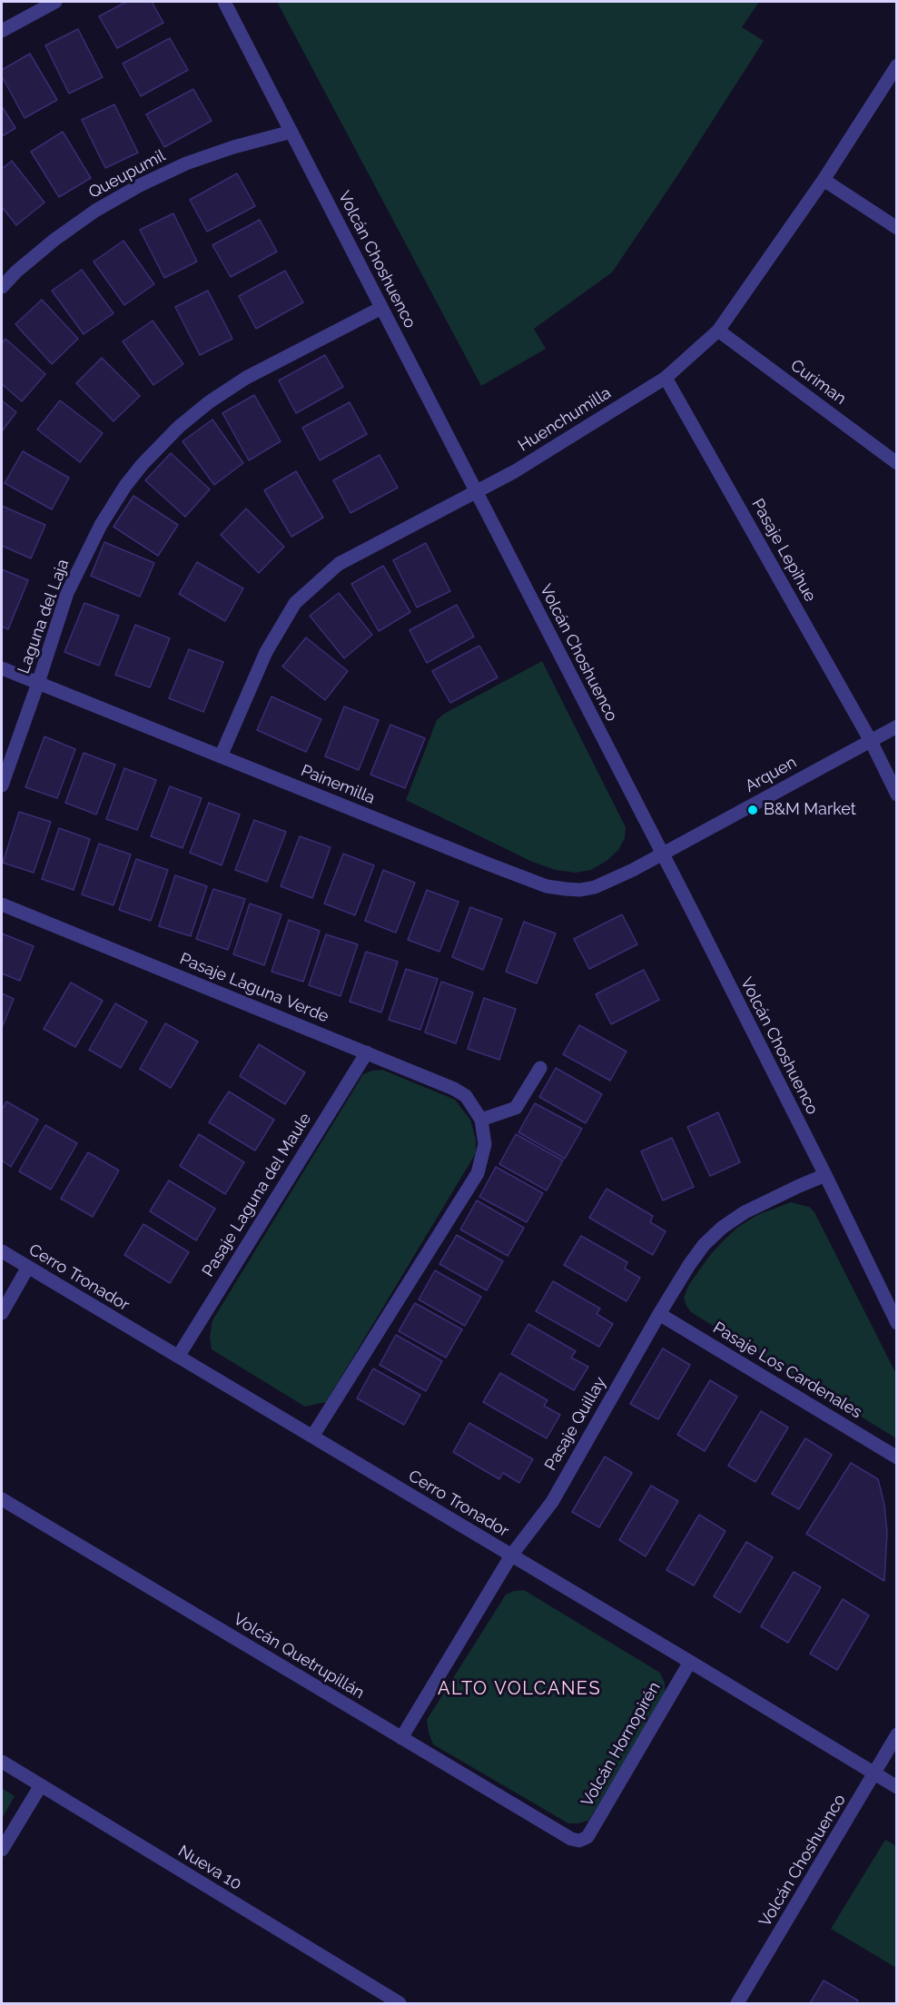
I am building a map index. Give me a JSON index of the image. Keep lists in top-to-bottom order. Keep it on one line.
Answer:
{"streets":{"street":["Queupumil","Volcán Choshuenco","Curiman","Huenchumilla","Pasaje Lepihue","Laguna del Laja","Arquen","Painemilla","Pasaje Laguna Verde","Pasaje Laguna del Maule","Cerro Tronador","Pasaje Los Cardenales","Pasaje Quillay","Volcán Quetrupillán","Volcán Hornopirén","Nueva 10"]},"crossings":[["Queupumil","Volcán Choshuenco"],["Volcán Choshuenco","Huenchumilla"],["Volcán Choshuenco","Laguna del Laja"],["Volcán Choshuenco","Arquen"],["Volcán Choshuenco","Painemilla"],["Volcán Choshuenco","Cerro Tronador"],["Volcán Choshuenco","Pasaje Quillay"],["Curiman","Huenchumilla"],["Huenchumilla","Pasaje Lepihue"],["Huenchumilla","Painemilla"],["Pasaje Lepihue","Arquen"],["Laguna del Laja","Painemilla"],["Arquen","Painemilla"],["Pasaje Laguna Verde","Pasaje Laguna del Maule"],["Pasaje Laguna Verde","Cerro Tronador"],["Pasaje Laguna del Maule","Cerro Tronador"],["Cerro Tronador","Pasaje Quillay"],["Cerro Tronador","Volcán Hornopirén"],["Pasaje Los Cardenales","Pasaje Quillay"],["Pasaje Quillay","Volcán Quetrupillán"],["Volcán Quetrupillán","Volcán Hornopirén"]],"districts":["ALTO VOLCANES"],"places":["B&M Market"]}
